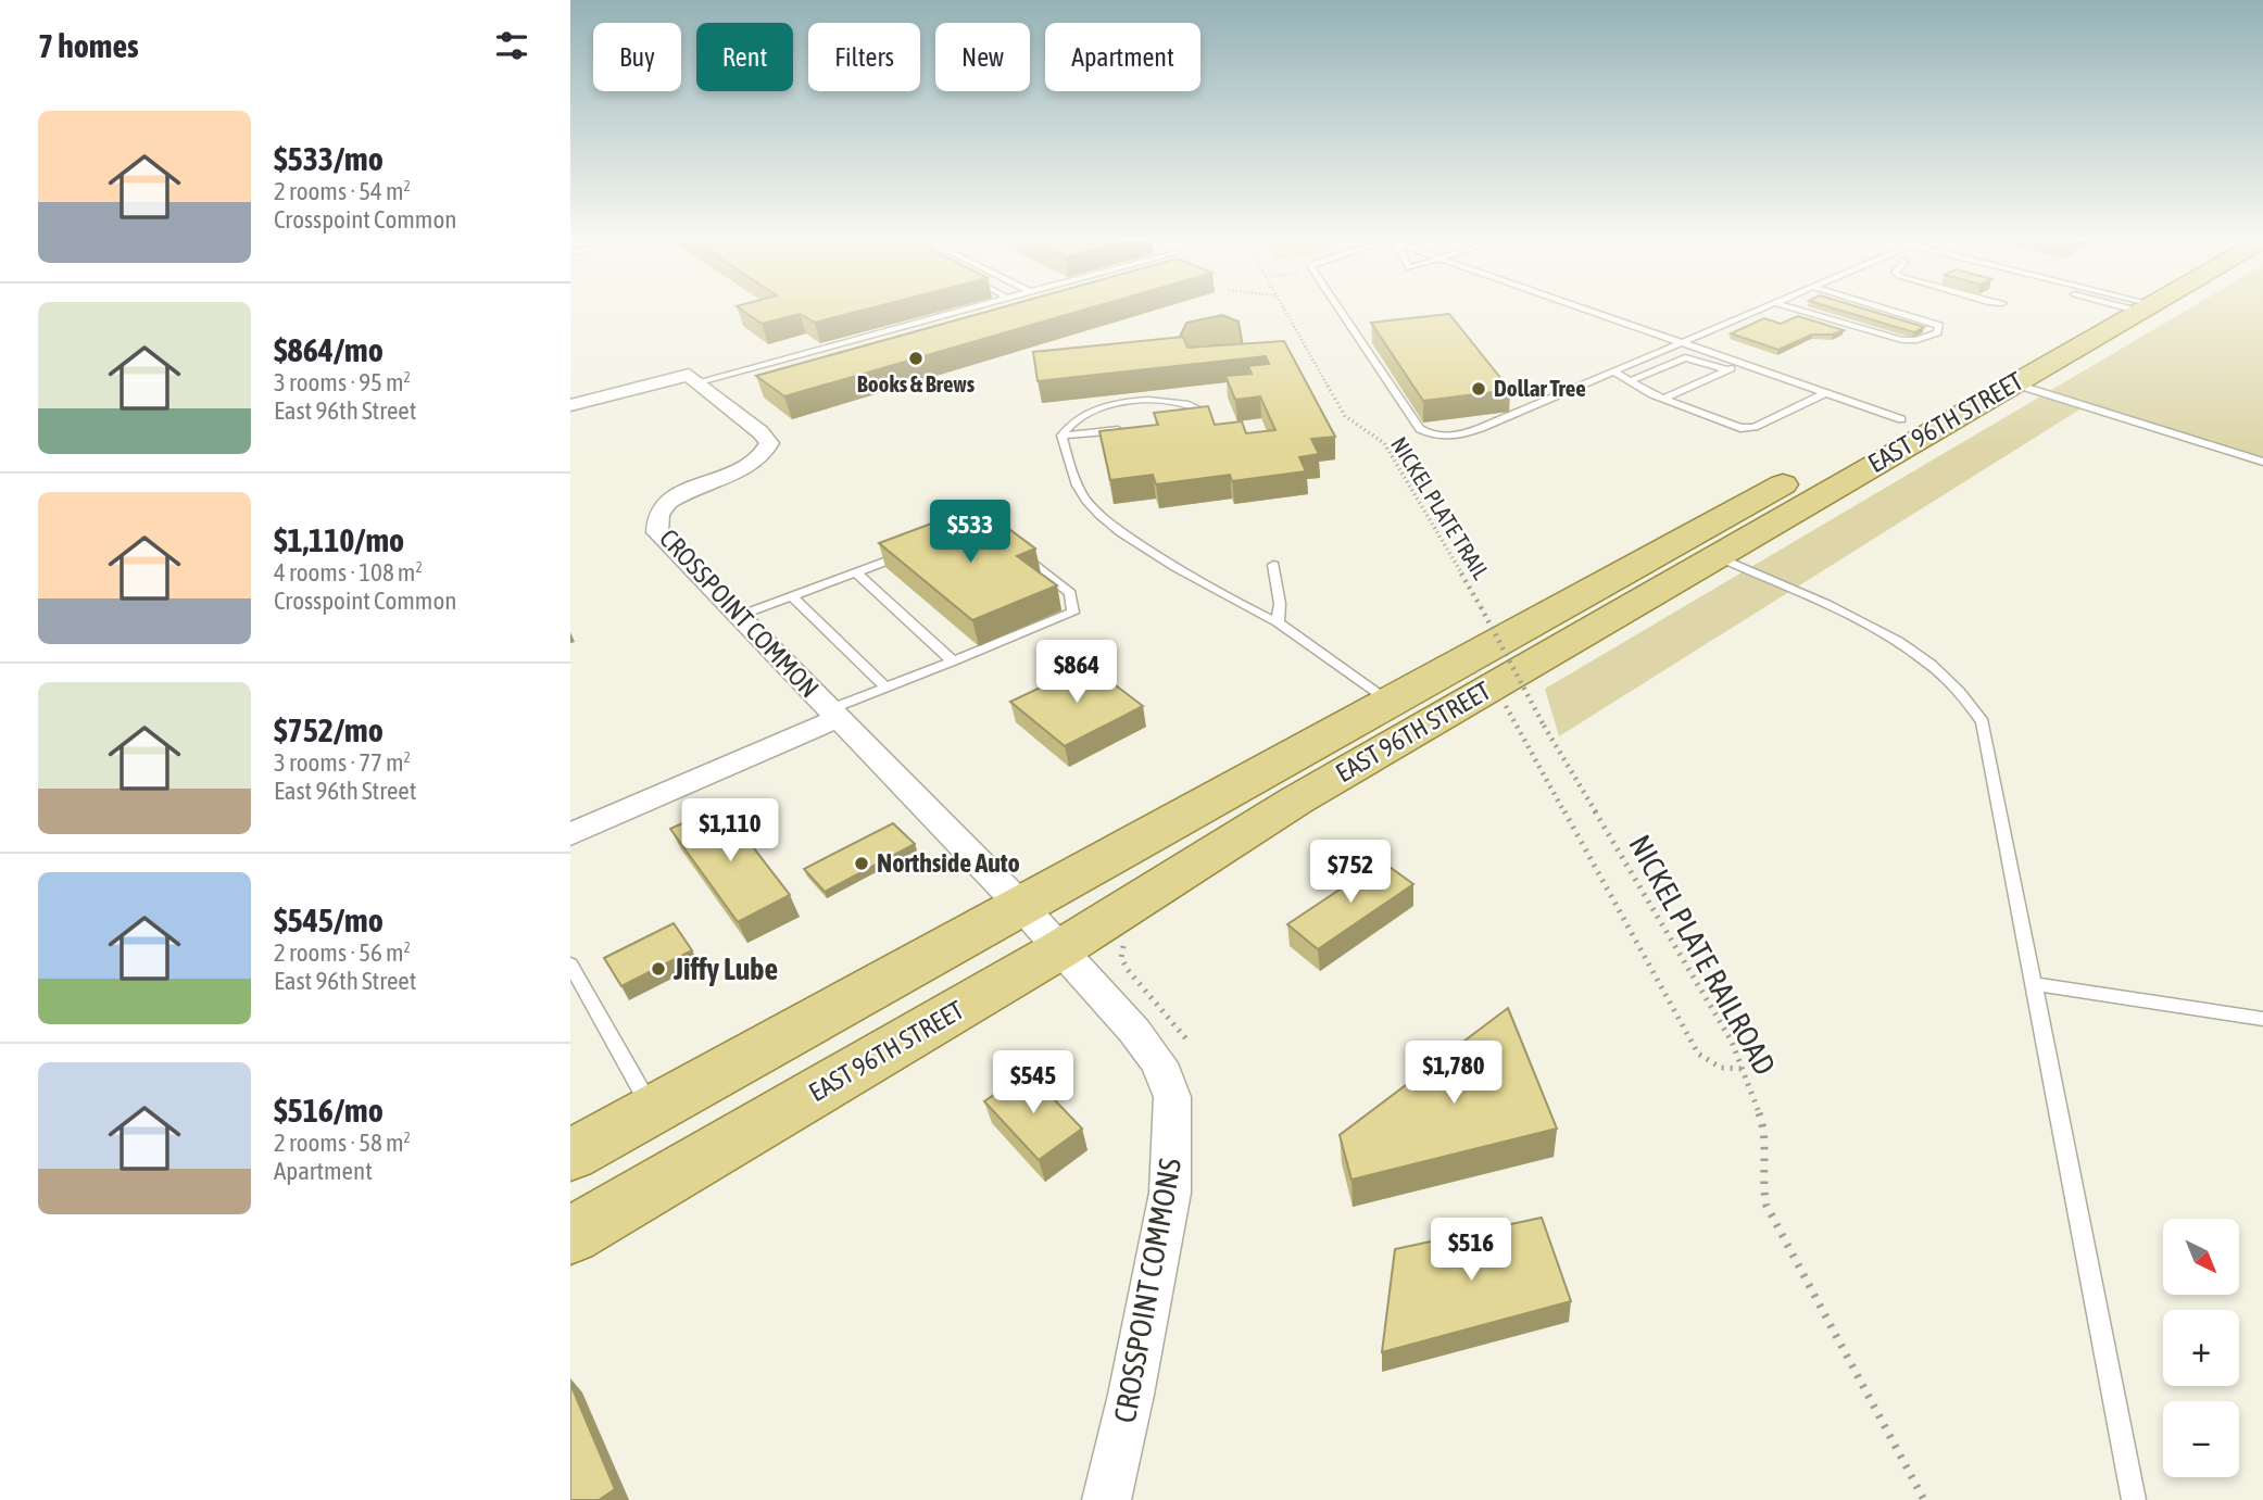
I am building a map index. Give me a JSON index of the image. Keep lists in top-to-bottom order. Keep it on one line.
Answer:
{"streets":{"main road":["EAST 96TH STREET"],"street":["CROSSPOINT COMMON","CROSSPOINT COMMONS"],"path":["NICKEL PLATE TRAIL","NICKEL PLATE RAILROAD"]},"crossings":[["EAST 96TH STREET","CROSSPOINT COMMON"],["EAST 96TH STREET","CROSSPOINT COMMONS"],["NICKEL PLATE TRAIL","NICKEL PLATE RAILROAD"],["CROSSPOINT COMMON","CROSSPOINT COMMONS"]],"places":["Books & Brews","Dollar Tree","Northside Auto","Jiffy Lube"],"north":"bottom right","page":{"heading":"7 homes","chip":["Buy","Rent","Filters","New","Apartment"],"list":[{"name":"$533/mo","note":"2 rooms · 54 m² · Crosspoint Common"},{"name":"$864/mo","note":"3 rooms · 95 m² · East 96th Street"},{"name":"$1,110/mo","note":"4 rooms · 108 m² · Crosspoint Common"},{"name":"$752/mo","note":"3 rooms · 77 m² · East 96th Street"},{"name":"$545/mo","note":"2 rooms · 56 m² · East 96th Street"},{"name":"$516/mo","note":"2 rooms · 58 m² · Apartment"}],"price":["$533","$864","$1,110","$752","$1,780","$545","$516"],"map_buttons":["+","−"]}}
